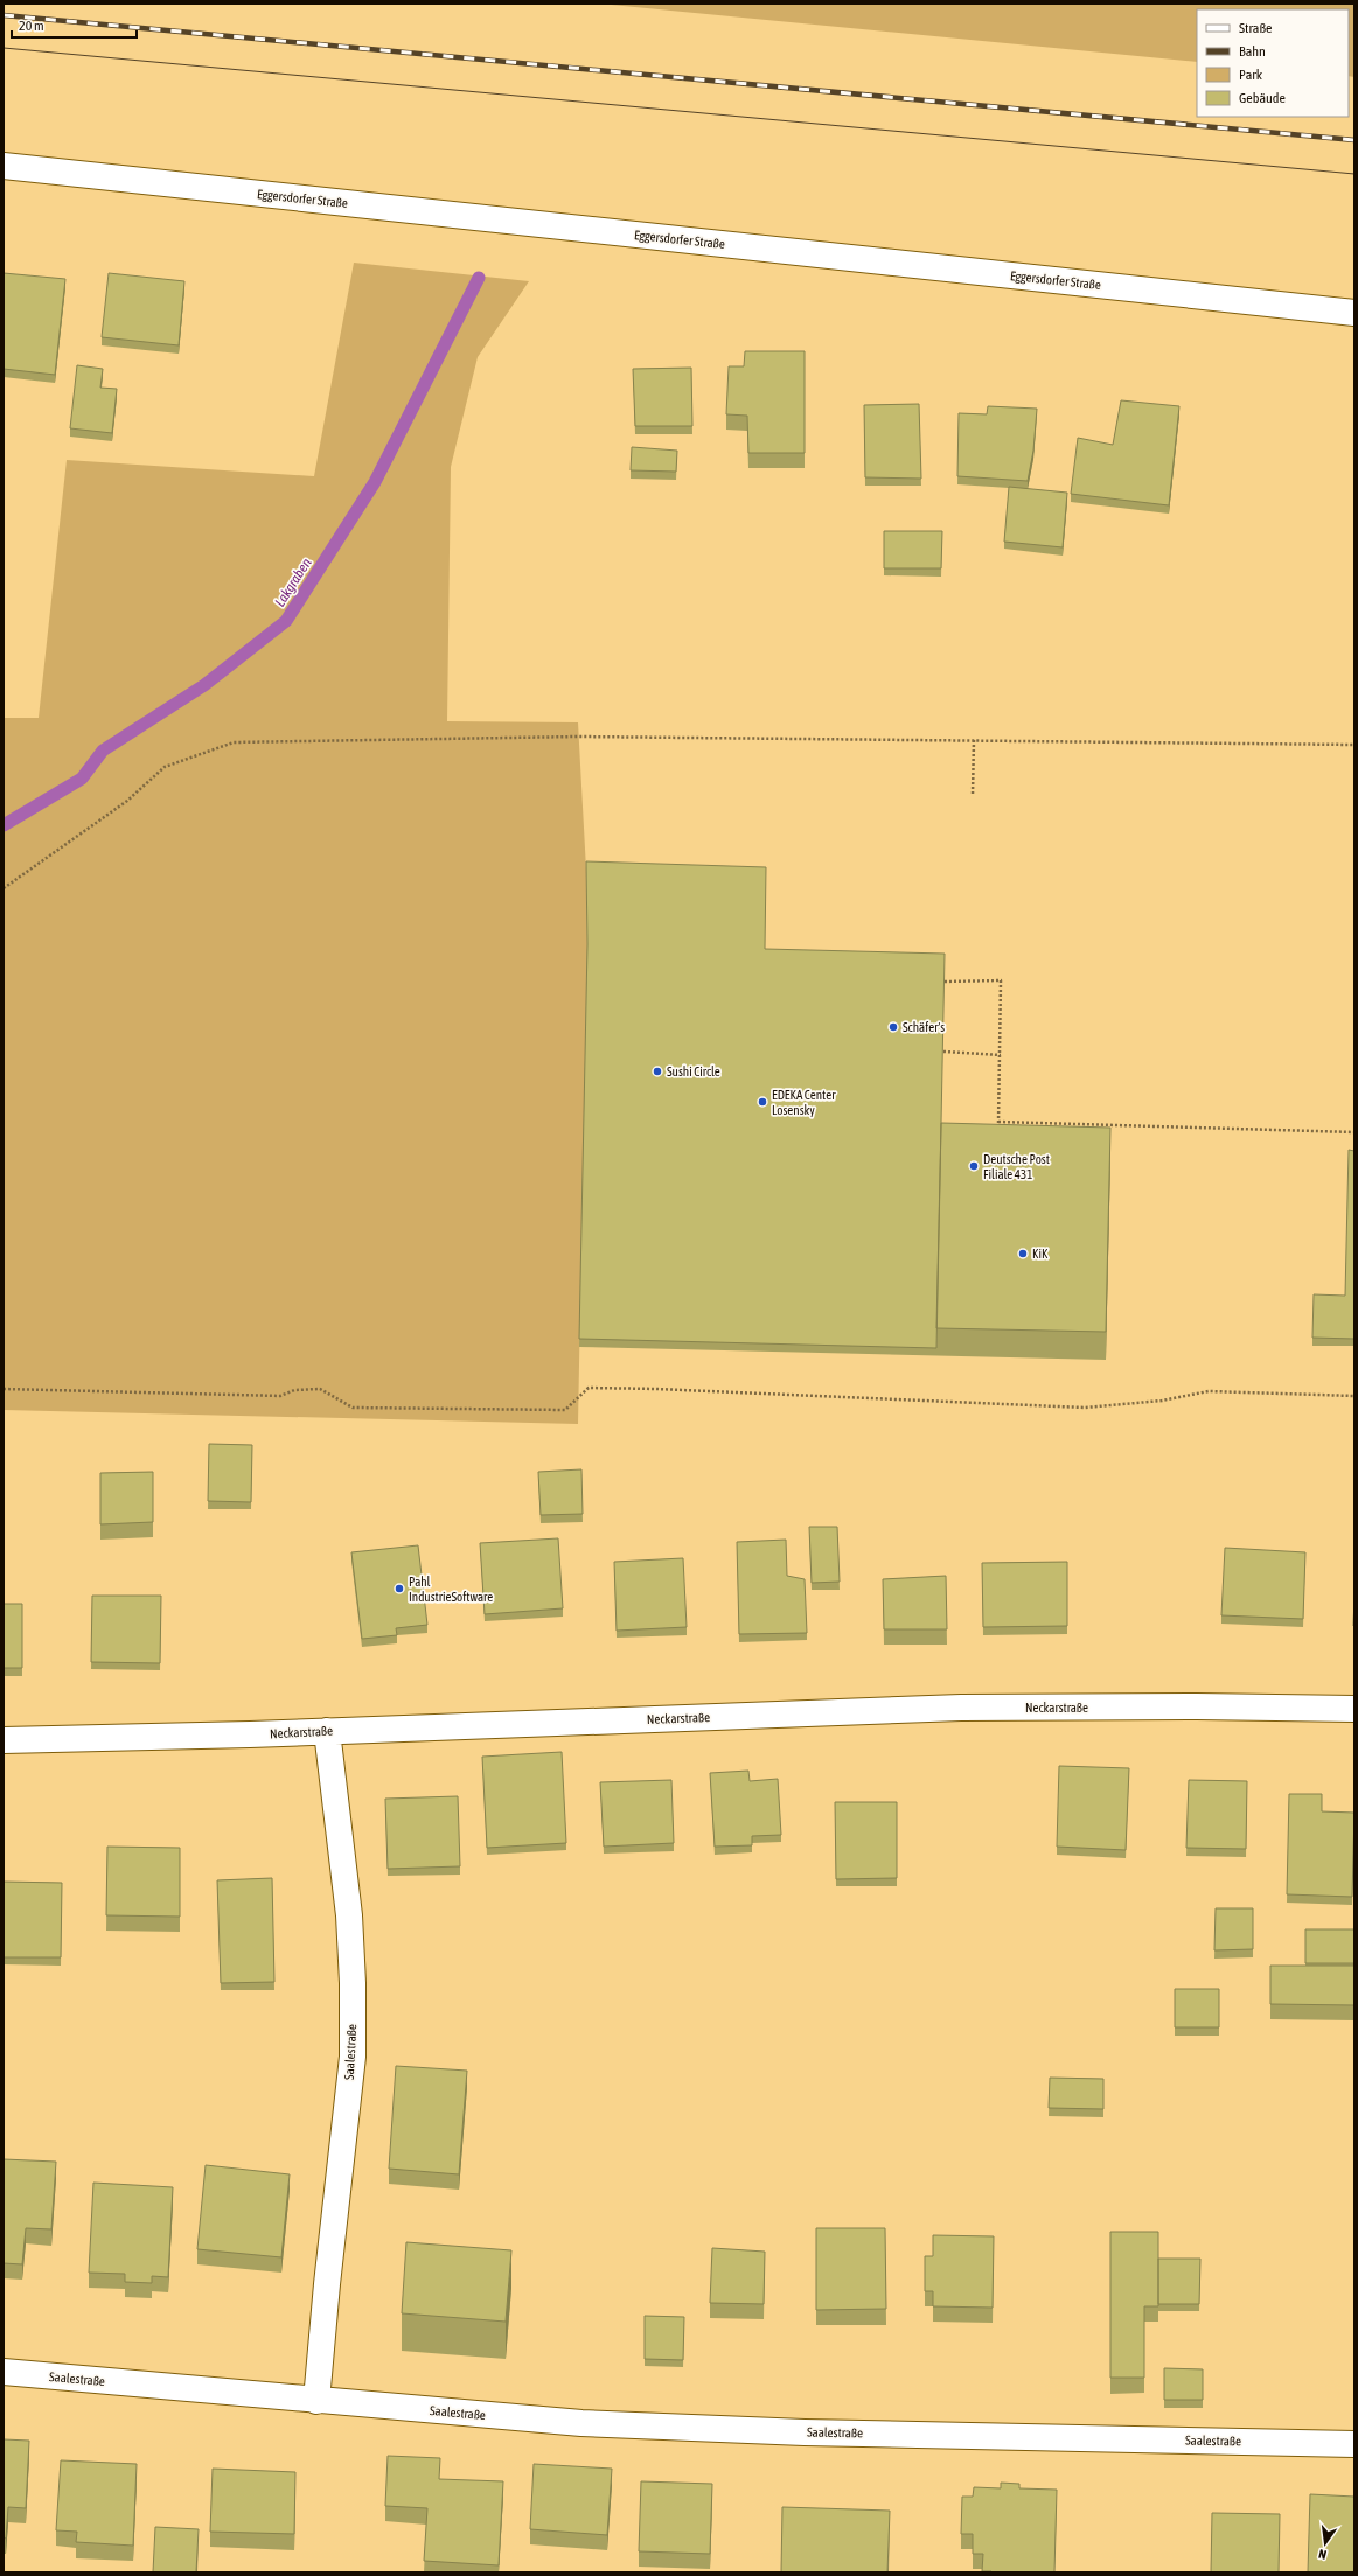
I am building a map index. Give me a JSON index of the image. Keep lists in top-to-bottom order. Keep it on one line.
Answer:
{"streets":{"street":["Eggersdorfer Straße","Neckarstraße","Saalestraße"]},"crossings":[["Neckarstraße","Saalestraße"]],"water":["Lakgraben"],"places":["Schäfer's","Sushi Circle","EDEKA Center Losensky","Deutsche Post Filiale 431","KiK","Pahl IndustrieSoftware"],"legend":["Straße","Bahn","Park","Gebäude"],"scale_bar":"20 m","north":"bottom"}
